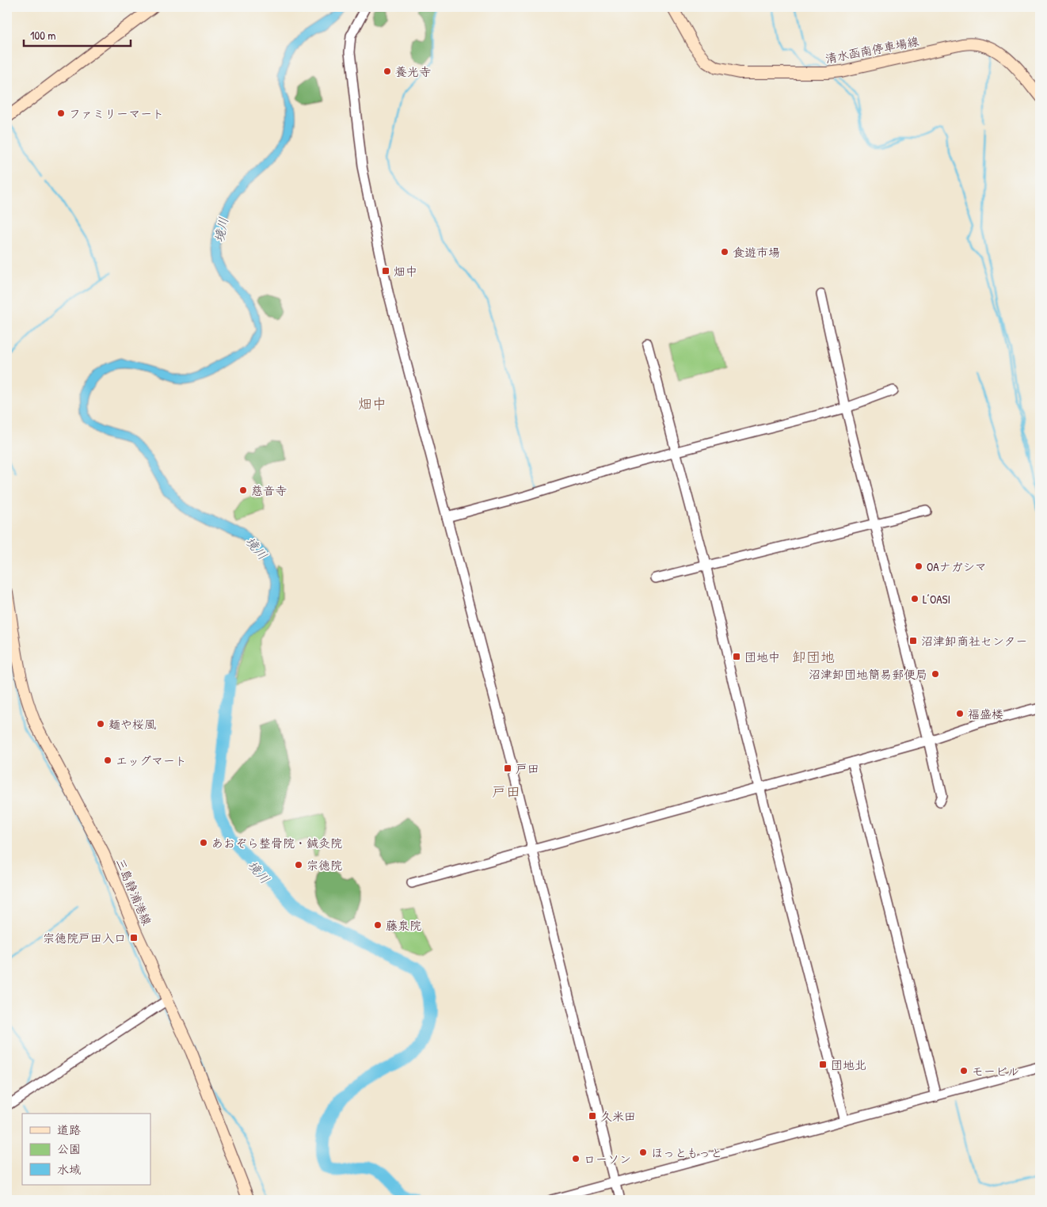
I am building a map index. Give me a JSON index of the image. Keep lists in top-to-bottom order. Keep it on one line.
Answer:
{"streets":{"main road":["清水函南停車場線","三島静浦港線"]},"districts":["畑中","卸団地","戸田"],"water":["境川"],"places":{"other":["養光寺","ファミリーマート","食遊市場","慈音寺","OAナガシマ","L’OASI","沼津卸団地簡易郵便局","福盛楼","麺や桜風","エッグマート","あおぞら整骨院・鍼灸院","宗徳院","藤泉院","モービル","ほっともっと","ローソン"],"transit":["畑中","沼津卸商社センター","団地中","戸田","宗徳院戸田入口","団地北","久米田"]},"legend":["道路","公園","水域"],"scale_bar":"100 m"}
